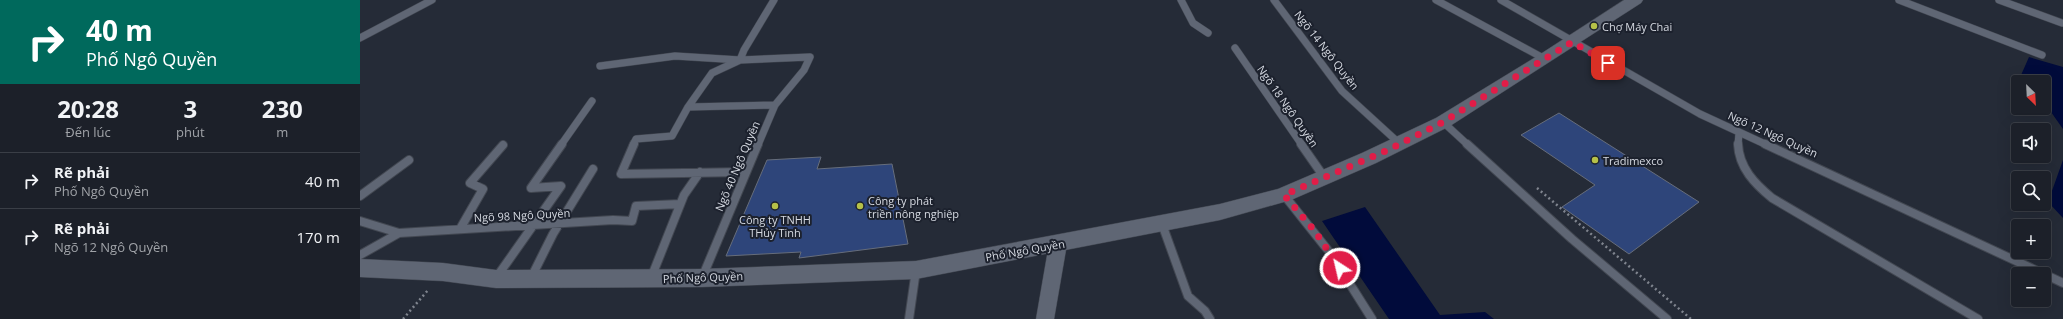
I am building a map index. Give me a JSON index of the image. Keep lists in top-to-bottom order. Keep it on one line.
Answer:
{"streets":{"street":["Phố Ngô Quyền"],"lane":["Ngõ 14 Ngô Quyền","Ngõ 18 Ngô Quyền","Ngõ 12 Ngô Quyền","Ngõ 40 Ngô Quyền","Ngõ 98 Ngô Quyền"]},"crossings":[["Ngõ 14 Ngô Quyền","Phố Ngô Quyền"],["Ngõ 18 Ngô Quyền","Phố Ngô Quyền"],["Ngõ 12 Ngô Quyền","Phố Ngô Quyền"],["Ngõ 40 Ngô Quyền","Phố Ngô Quyền"]],"places":["Chợ Máy Chai","Tradimexco","Công ty TNHH THủy Tinh","Công ty phát triền nông nghiệp"],"north":"bottom right","page":{"turn":["40 m","Phố Ngô Quyền"],"map_buttons":["+","−"],"eta":["20:28","Đến lúc","3","phút","230","m"],"list":[{"name":"Rẽ phải","note":"Phố Ngô Quyền","value":"40 m"},{"name":"Rẽ phải","note":"Ngõ 12 Ngô Quyền","value":"170 m"}]}}
